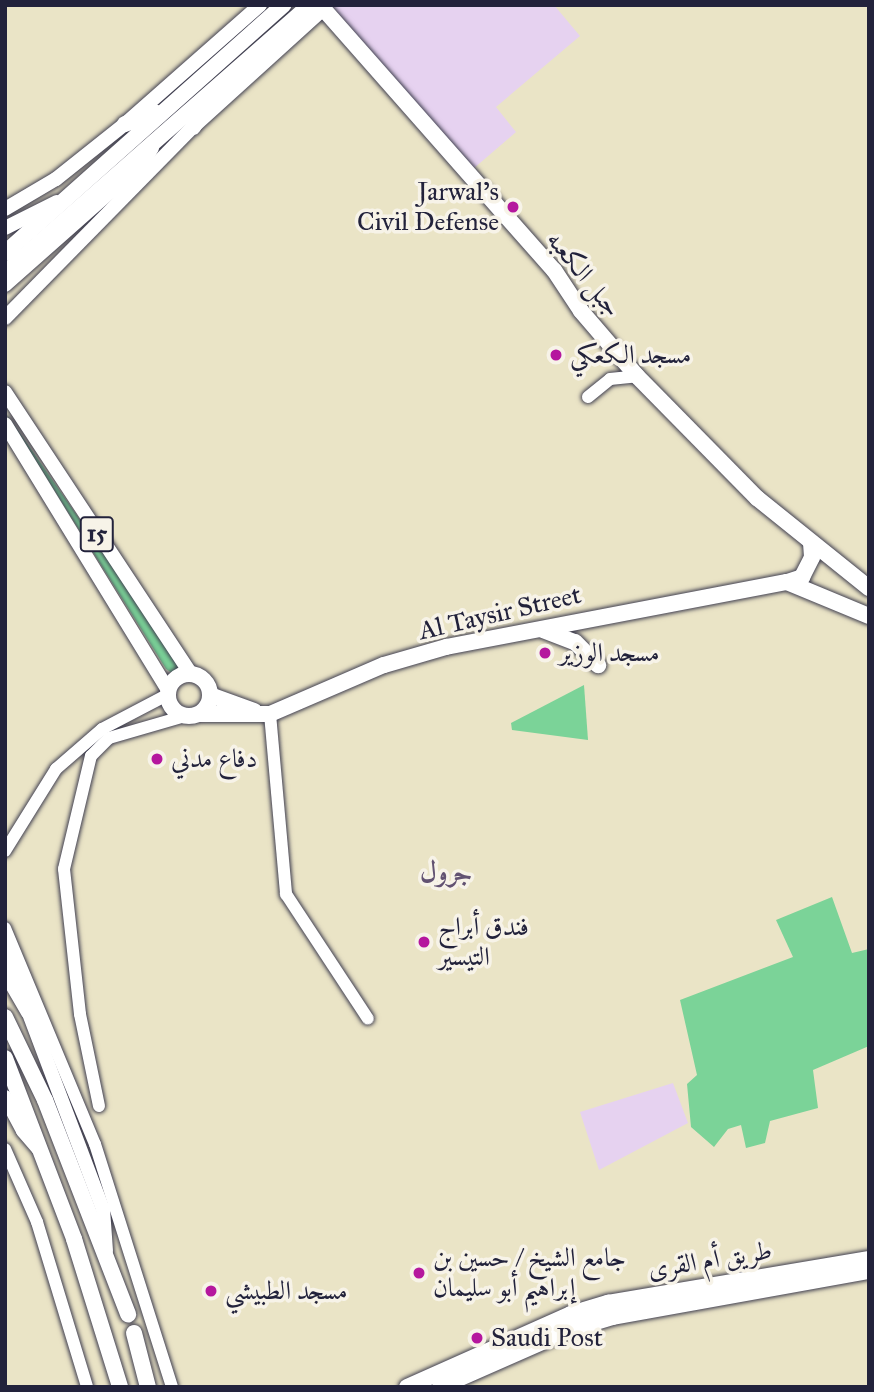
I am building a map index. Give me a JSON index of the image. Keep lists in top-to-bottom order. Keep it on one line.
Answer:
{"streets":{"highway":["جبل الكعبه","Al Taysir Street","طريق أم القرى"],"main road":["15"]},"crossings":[["15","Al Taysir Street"]],"districts":["جرول"],"places":["Jarwal's Civil Defense","مسجد الكعكي","مسجد الوزير","دفاع مدني","فندق أبراج التيسير","جامع الشيخ / حسين بن إبراهيم أبو سليمان","مسجد الطبيشي","Saudi Post"]}
